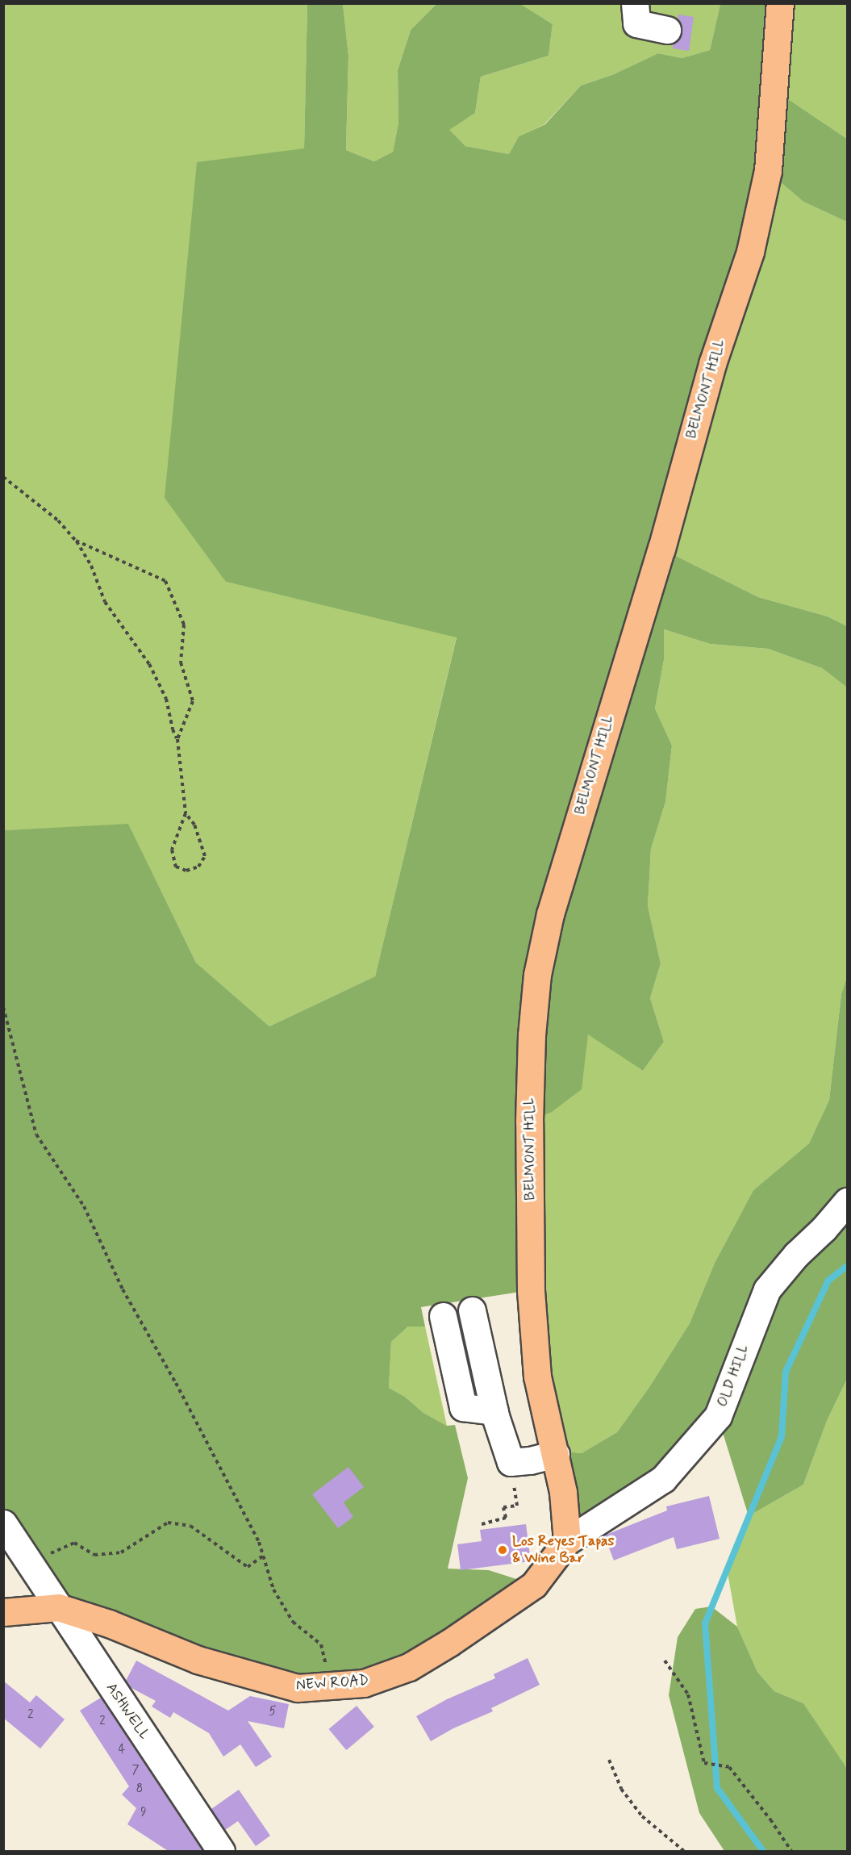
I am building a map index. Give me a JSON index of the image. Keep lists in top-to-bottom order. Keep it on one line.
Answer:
{"streets":{"main road":["BELMONT HILL","NEW ROAD"],"street":["OLD HILL","ASHWELL"]},"crossings":[["BELMONT HILL","OLD HILL"],["BELMONT HILL","NEW ROAD"],["OLD HILL","NEW ROAD"],["NEW ROAD","ASHWELL"]],"places":["Los Reyes Tapas & Wine Bar"],"house_numbers":["5","2","2","4","7","8","9"]}
